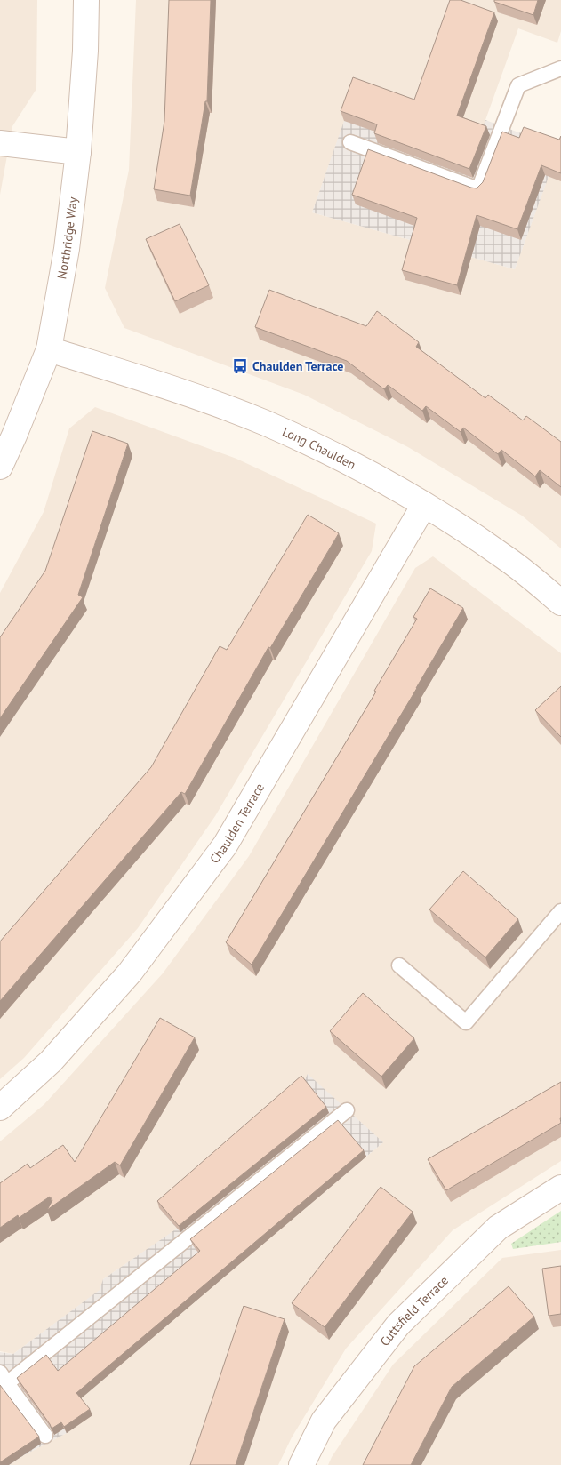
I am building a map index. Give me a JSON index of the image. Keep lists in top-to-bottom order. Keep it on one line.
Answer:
{"streets":{"street":["Northridge Way","Long Chaulden","Chaulden Terrace","Cuttsfield Terrace"]},"crossings":[["Northridge Way","Long Chaulden"],["Long Chaulden","Chaulden Terrace"]],"places":{"bus stop":["Chaulden Terrace"]}}
